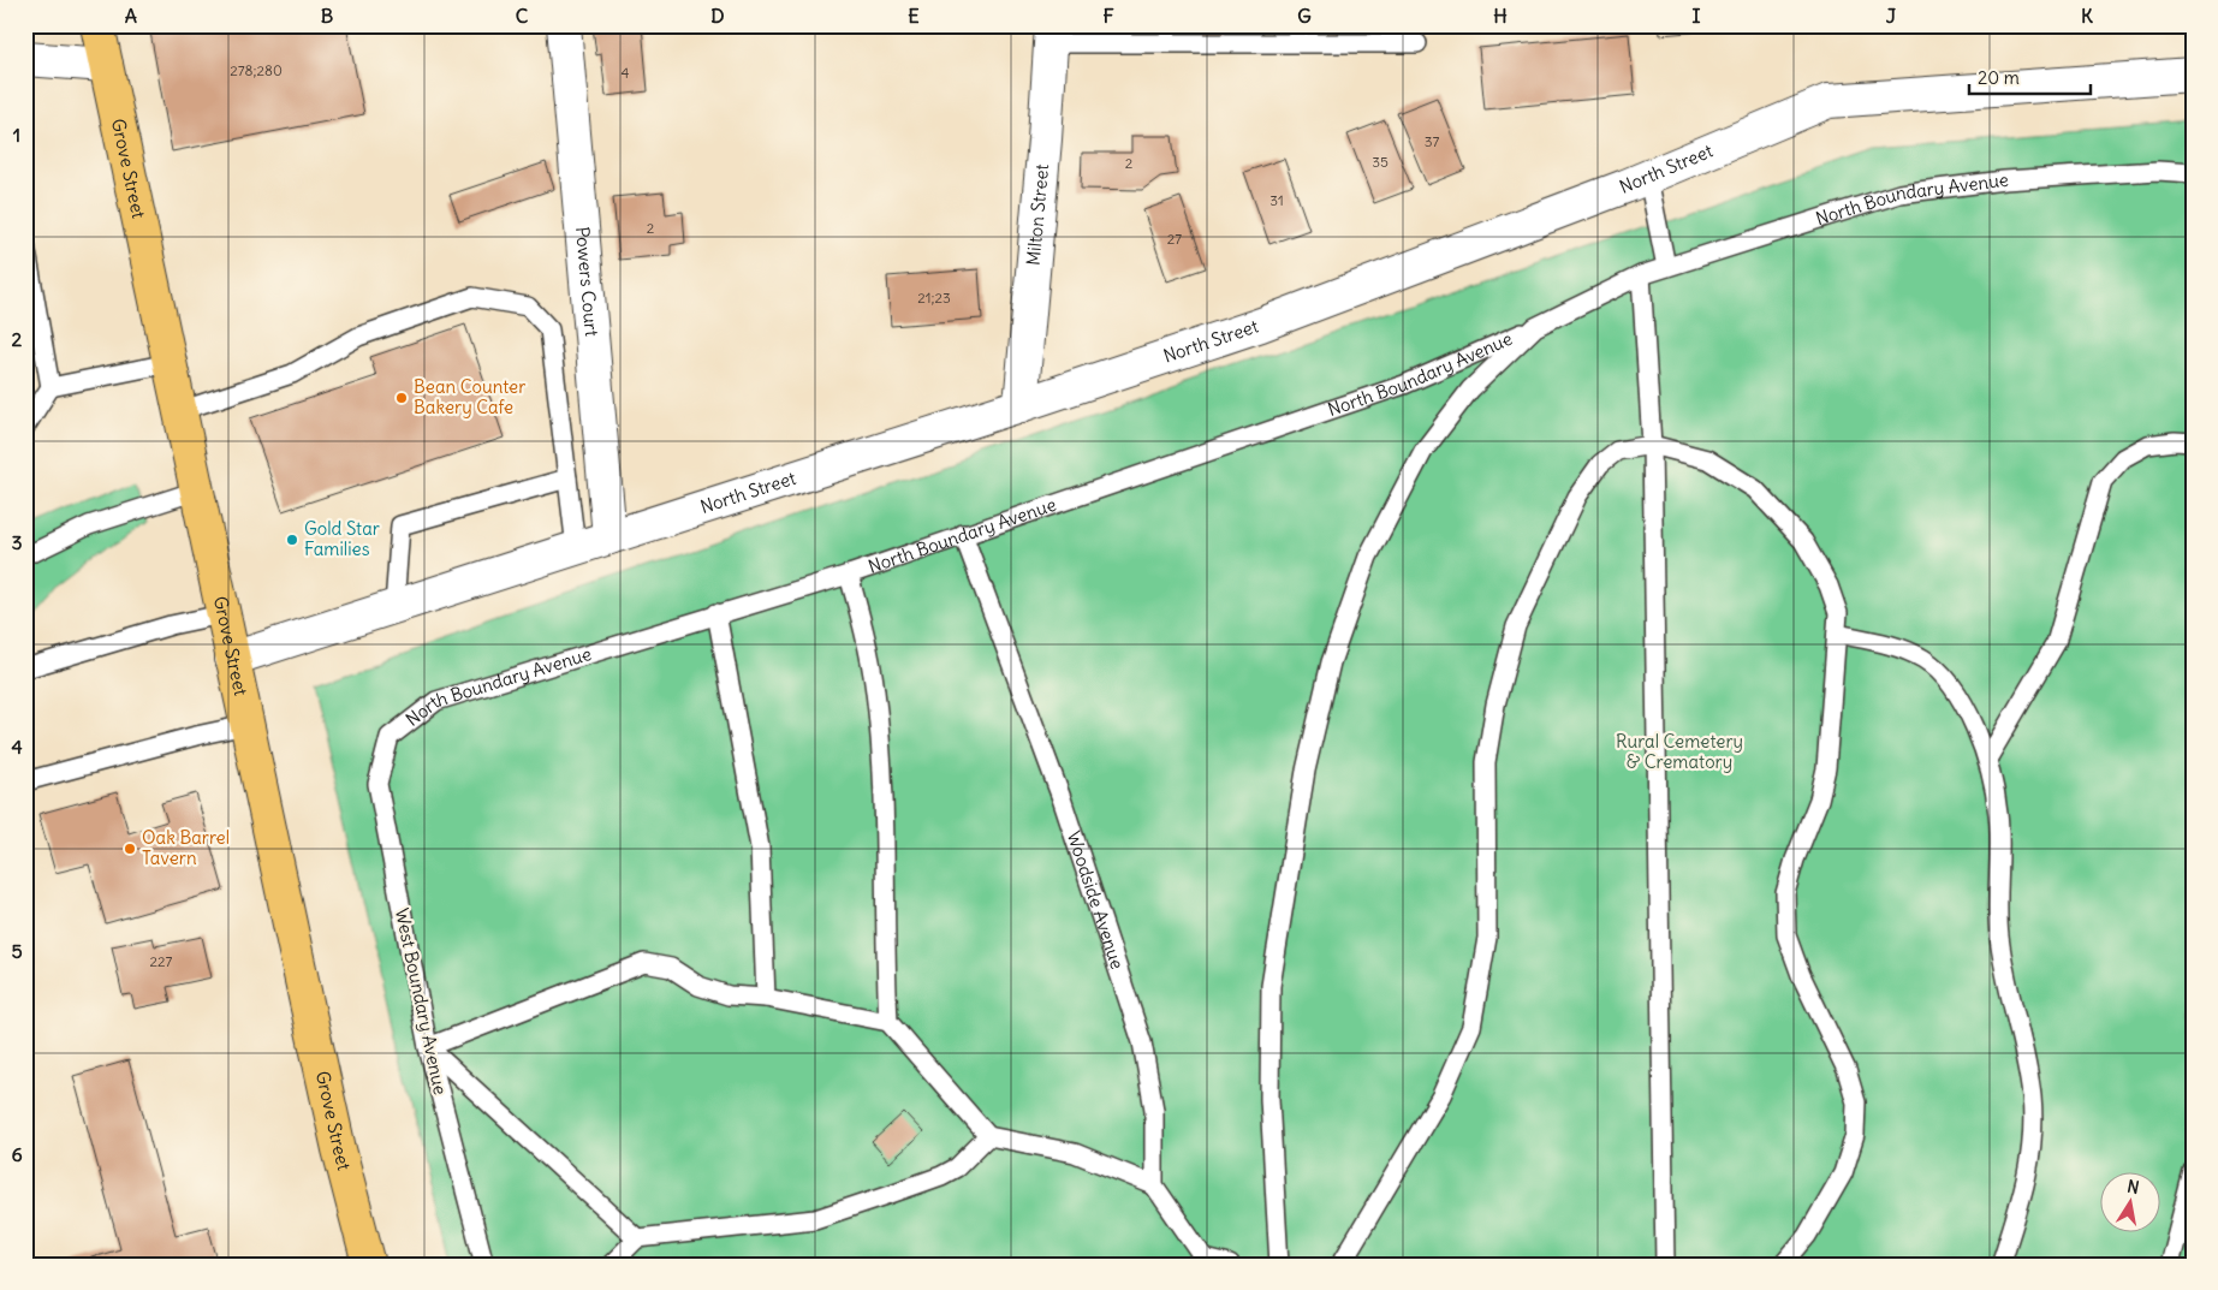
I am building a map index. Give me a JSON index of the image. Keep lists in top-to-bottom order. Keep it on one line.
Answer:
{"streets":{"main road":["Grove Street"],"street":["North Street","Milton Street","Powers Court"],"lane":["North Boundary Avenue","Woodside Avenue","West Boundary Avenue"]},"crossings":[["Grove Street","North Street"],["North Street","Milton Street"],["North Street","Powers Court"],["North Boundary Avenue","Woodside Avenue"],["North Boundary Avenue","West Boundary Avenue"]],"parks":["Rural Cemetery & Crematory"],"places":["Bean Counter Bakery Cafe","Gold Star Families","Oak Barrel Tavern"],"house_numbers":["278;280","4","37","35","2","31","2","27","21;23","227"],"scale_bar":"20 m","north":"top","grid":{"columns":["A","B","C","D","E","F","G","H","I","J","K"],"rows":["1","2","3","4","5","6"]}}
